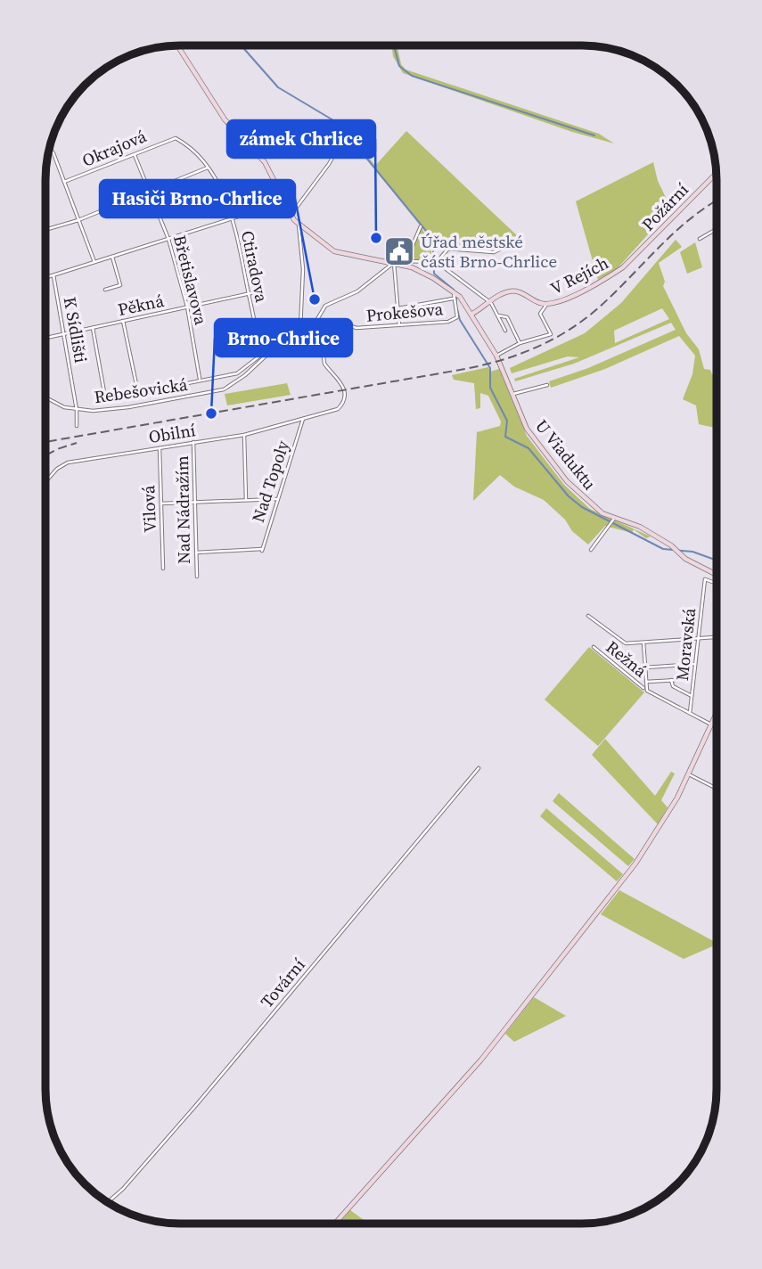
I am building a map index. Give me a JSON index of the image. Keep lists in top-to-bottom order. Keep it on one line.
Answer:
{"streets":{"street":["Okrajová","Požární","Ctiradova","V Rejích","Břetislavova","Pěkná","Prokešova","K Sídlišti","Rebešovická","Obilní","U Viaduktu","Nad Topoly","Vilová","Nad Nádražím","Moravská","Režná","Tovární"]},"crossings":[["Okrajová","Ctiradova"],["Okrajová","Břetislavova"],["Požární","V Rejích"],["Ctiradova","Pěkná"],["V Rejích","U Viaduktu"],["Břetislavova","Pěkná"],["Pěkná","K Sídlišti"],["Prokešova","Rebešovická"],["Prokešova","Obilní"],["K Sídlišti","Rebešovická"],["Rebešovická","Obilní"],["Rebešovická","U Viaduktu"],["Obilní","Nad Topoly"],["Obilní","Vilová"],["Obilní","Nad Nádražím"],["Nad Topoly","Nad Nádražím"],["Moravská","Režná"]],"places":{"other":["zámek Chrlice","Hasiči Brno-Chrlice","Brno-Chrlice"],"public building":["Úřad městské části Brno-Chrlice"]}}
